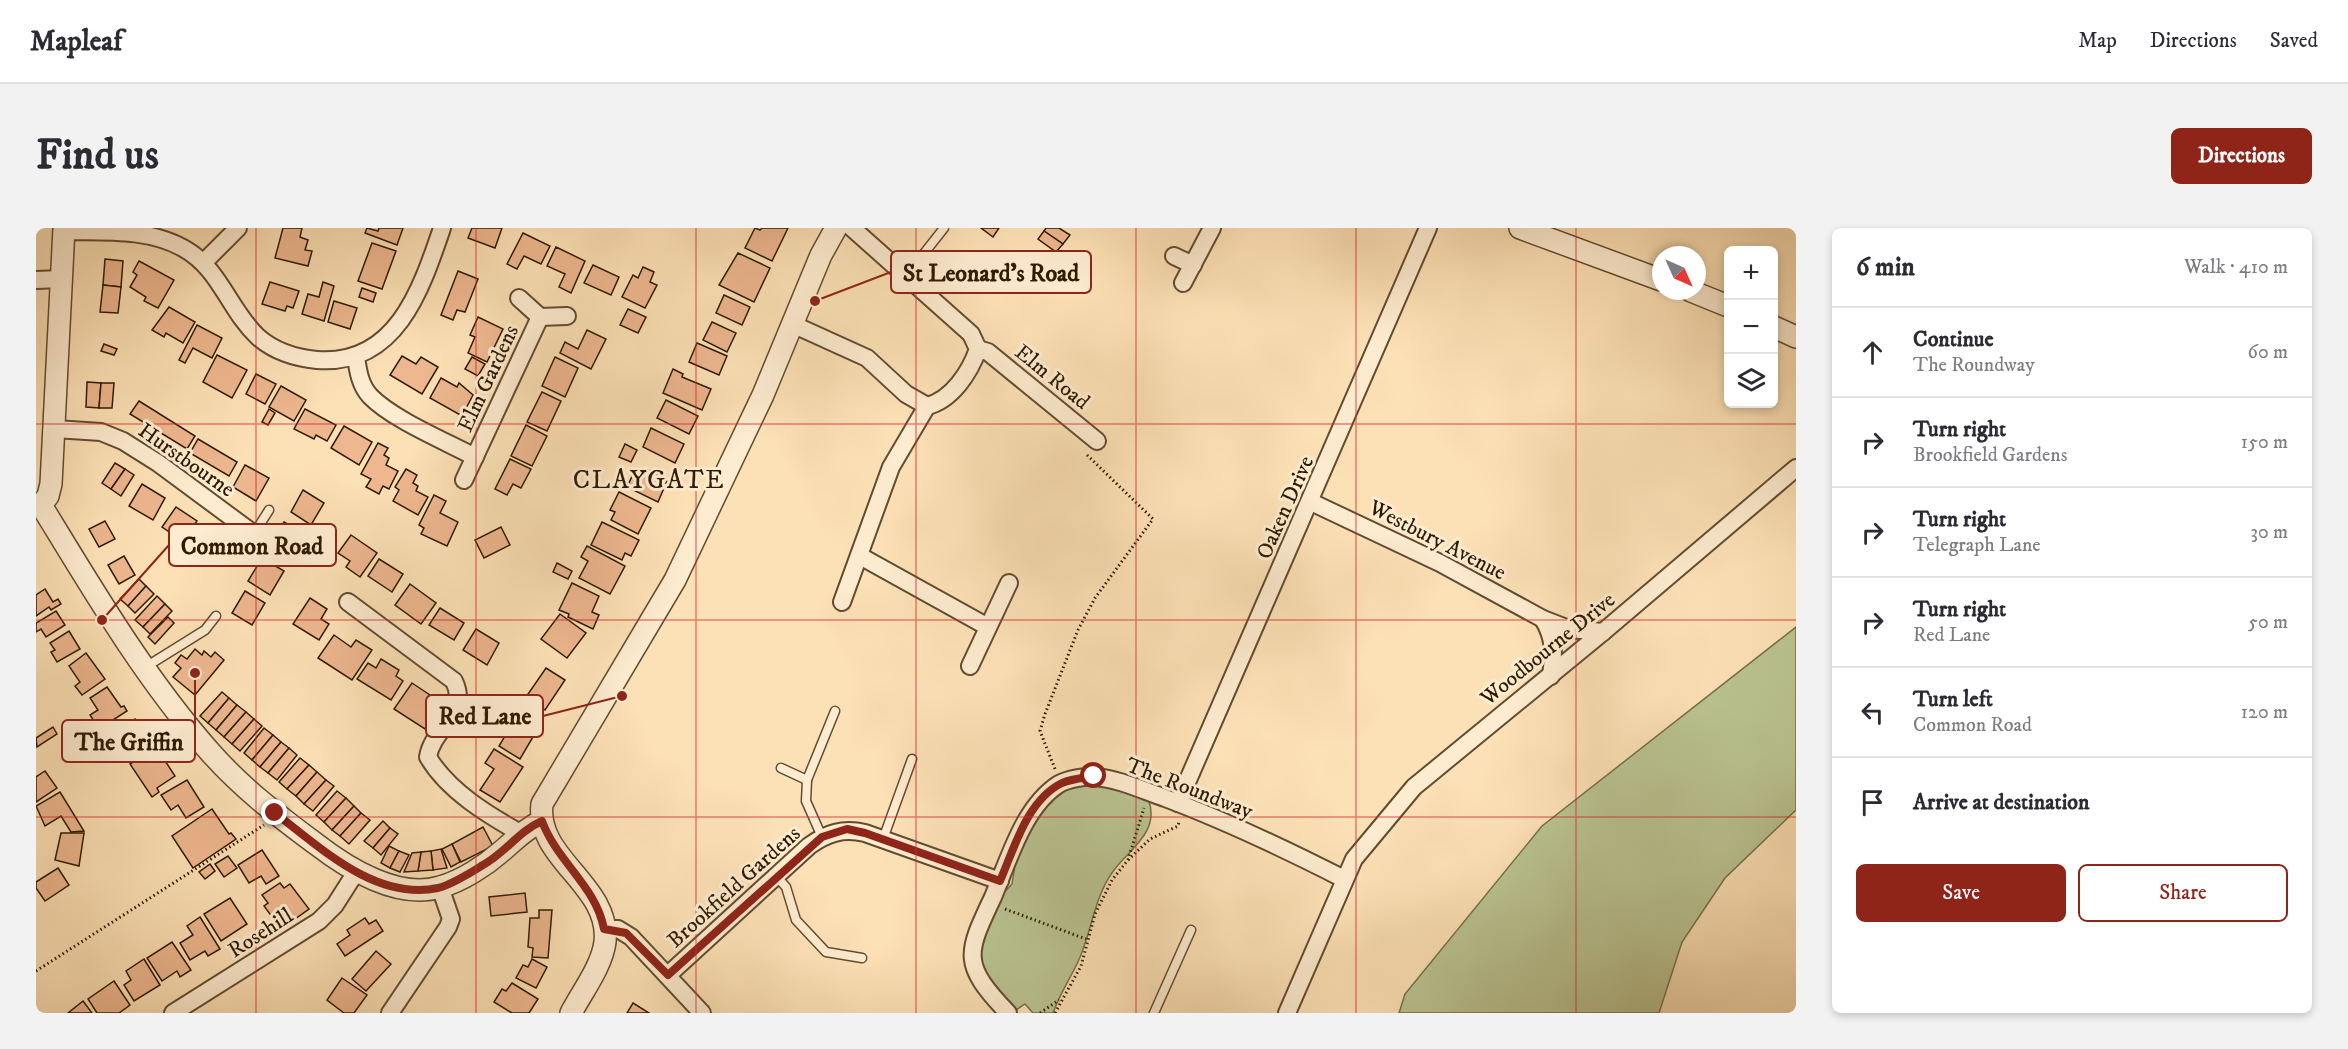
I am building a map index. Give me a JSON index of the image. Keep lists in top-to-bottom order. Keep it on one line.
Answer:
{"streets":{"street":["Elm Road","Elm Gardens","Hurstbourne","Oaken Drive","Westbury Avenue","Woodbourne Drive","The Roundway","Brookfield Gardens","Rosehill"]},"crossings":[["Oaken Drive","Westbury Avenue"],["Oaken Drive","The Roundway"],["Westbury Avenue","Woodbourne Drive"],["Woodbourne Drive","The Roundway"],["The Roundway","Brookfield Gardens"]],"districts":["CLAYGATE"],"places":["St Leonard's Road","Common Road","The Griffin","Red Lane"],"north":"bottom right","page":{"header":"Mapleaf","nav":["Map","Directions","Saved"],"buttons":["Directions",["Save","Share"]],"title":"Find us","heading":["6 min","Walk · 410 m"],"map_buttons":["+","−"],"list":[["Continue","The Roundway","60 m"],["Turn right","Brookfield Gardens","150 m"],["Turn right","Telegraph Lane","30 m"],["Turn right","Red Lane","50 m"],["Turn left","Common Road","120 m"],"Arrive at destination"]}}
